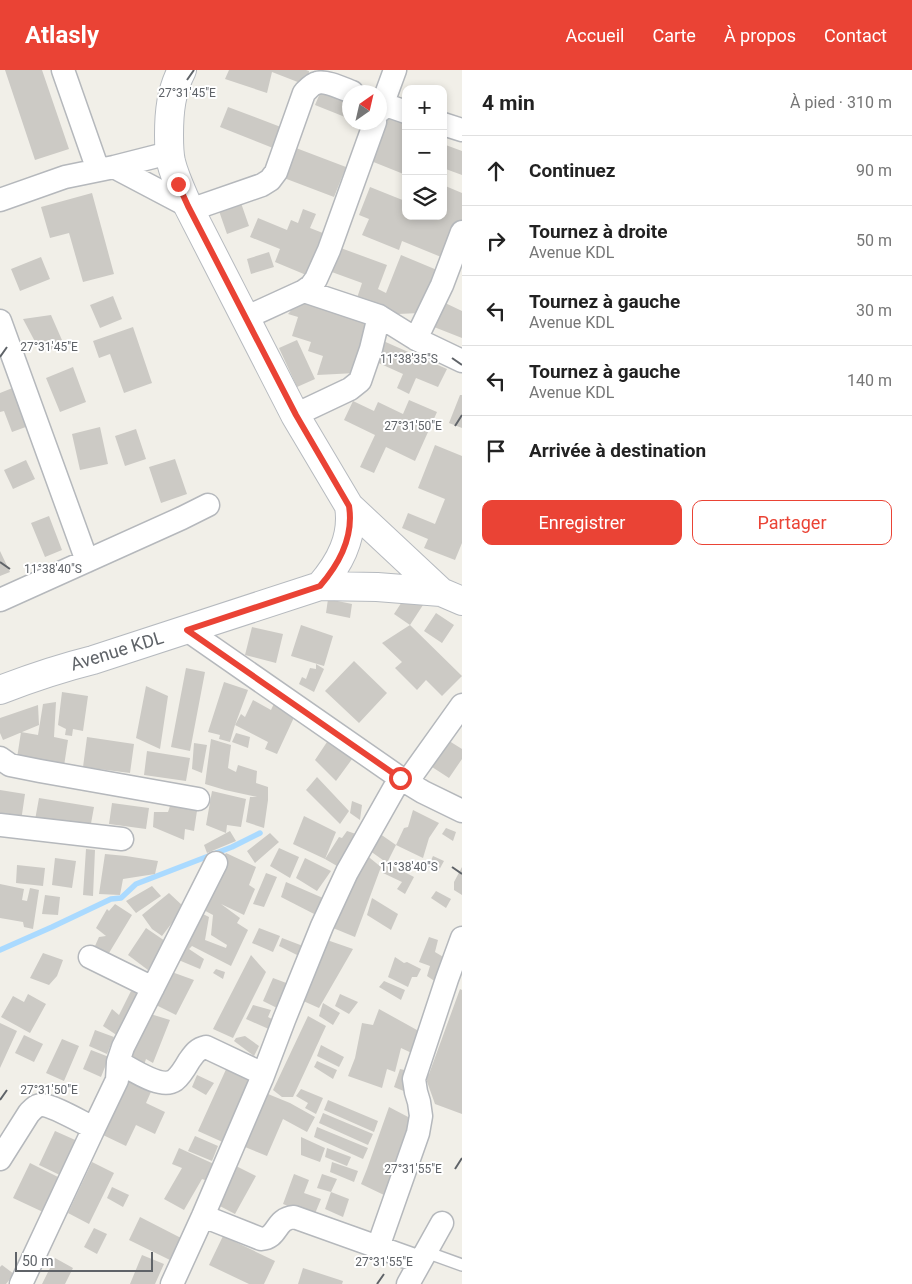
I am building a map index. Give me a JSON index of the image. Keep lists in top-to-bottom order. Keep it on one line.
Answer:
{"streets":{"street":["Avenue KDL"]},"scale_bar":"50 m","north":"top right","page":{"header":"Atlasly","nav":["Accueil","Carte","À propos","Contact"],"heading":["4 min","À pied · 310 m"],"map_buttons":["+","−"],"list":[["Continuez","90 m"],["Tournez à droite","Avenue KDL","50 m"],["Tournez à gauche","Avenue KDL","30 m"],["Tournez à gauche","Avenue KDL","140 m"],"Arrivée à destination"],"buttons":["Enregistrer","Partager"],"scale":"50 m"},"coordinates":["27°31'45\"E","11°38'35\"S","27°31'50\"E","11°38'40\"S","27°31'55\"E"]}
